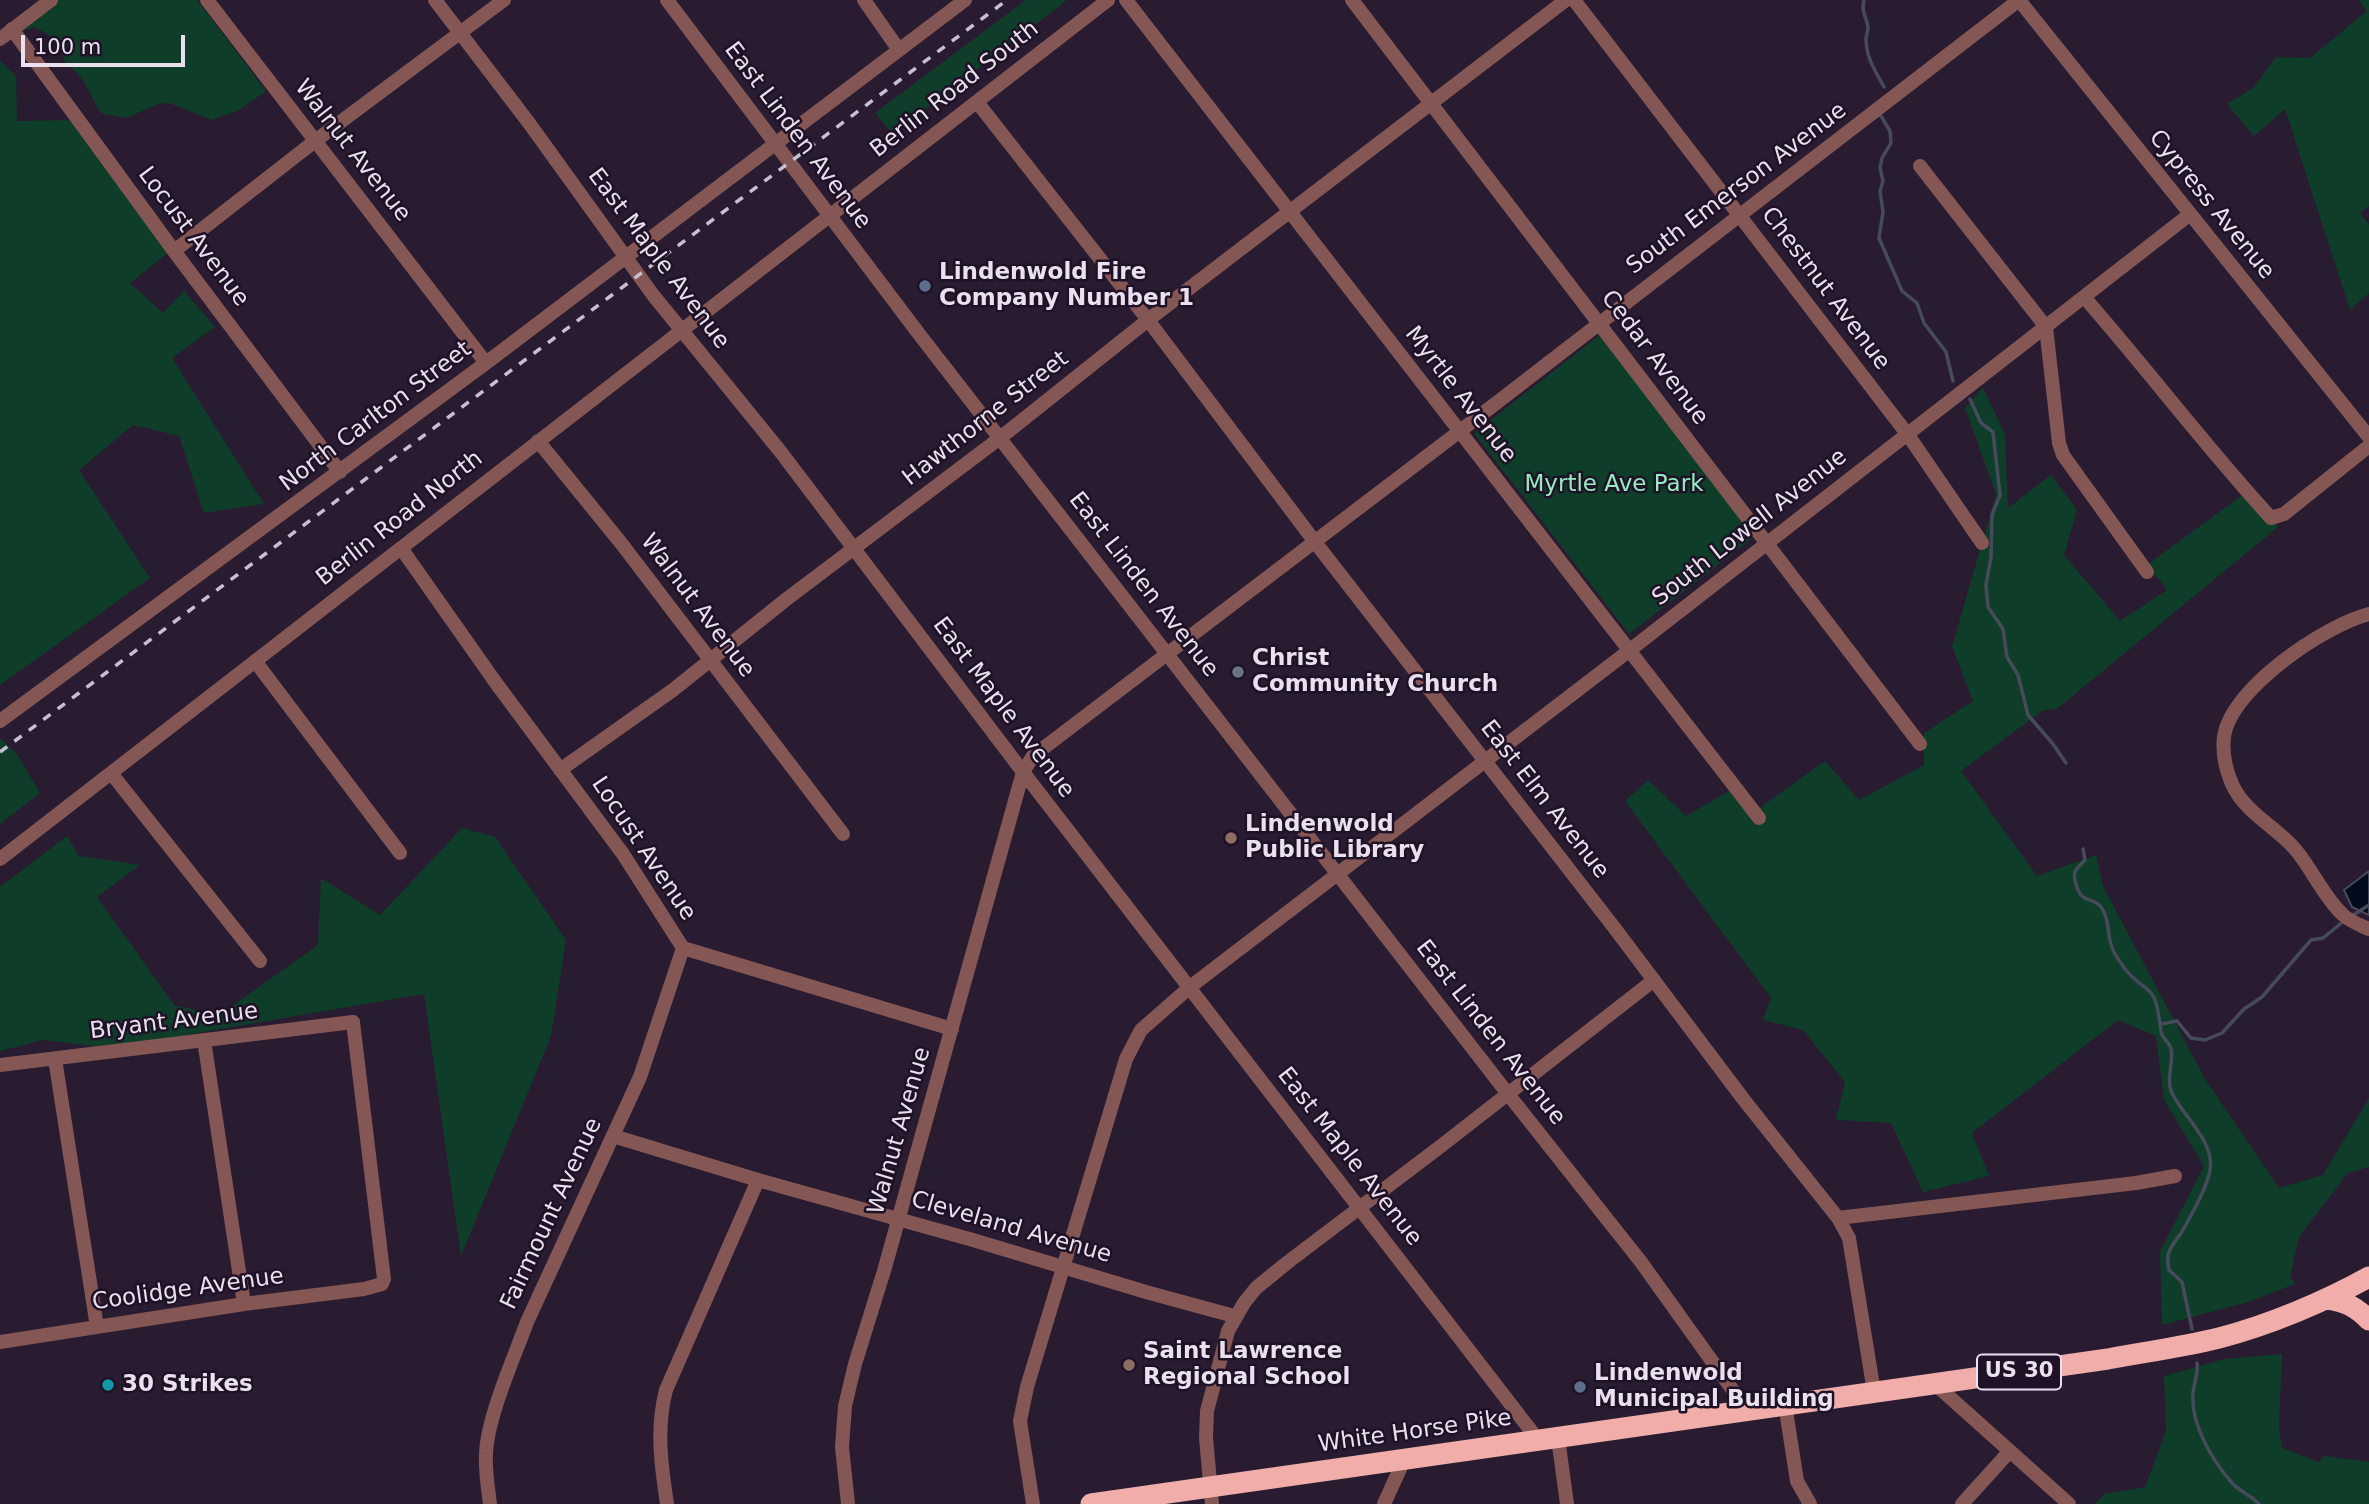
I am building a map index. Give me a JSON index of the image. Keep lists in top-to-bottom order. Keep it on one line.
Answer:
{"streets":{"highway":["US 30","White Horse Pike"],"street":["Berlin Road South","East Linden Avenue","Walnut Avenue","South Emerson Avenue","Cypress Avenue","Locust Avenue","East Maple Avenue","Chestnut Avenue","Cedar Avenue","Myrtle Avenue","North Carlton Street","Hawthorne Street","Berlin Road North","South Lowell Avenue","East Elm Avenue","Bryant Avenue","Fairmount Avenue","Cleveland Avenue","Coolidge Avenue"]},"crossings":[["Berlin Road South","East Linden Avenue"],["Berlin Road South","Berlin Road North"],["Berlin Road South","East Elm Avenue"],["East Linden Avenue","South Emerson Avenue"],["East Linden Avenue","North Carlton Street"],["East Linden Avenue","Hawthorne Street"],["East Linden Avenue","Berlin Road North"],["East Linden Avenue","South Lowell Avenue"],["East Linden Avenue","US 30"],["East Linden Avenue","White Horse Pike"],["Walnut Avenue","South Emerson Avenue"],["Walnut Avenue","Locust Avenue"],["Walnut Avenue","East Maple Avenue"],["Walnut Avenue","North Carlton Street"],["Walnut Avenue","Hawthorne Street"],["Walnut Avenue","Berlin Road North"],["Walnut Avenue","Cleveland Avenue"],["South Emerson Avenue","Cypress Avenue"],["South Emerson Avenue","East Maple Avenue"],["South Emerson Avenue","Chestnut Avenue"],["South Emerson Avenue","Cedar Avenue"],["South Emerson Avenue","Myrtle Avenue"],["South Emerson Avenue","East Elm Avenue"],["Cypress Avenue","South Lowell Avenue"],["Locust Avenue","North Carlton Street"],["Locust Avenue","Hawthorne Street"],["Locust Avenue","Berlin Road North"],["Locust Avenue","Fairmount Avenue"],["East Maple Avenue","North Carlton Street"],["East Maple Avenue","Hawthorne Street"],["East Maple Avenue","Berlin Road North"],["East Maple Avenue","South Lowell Avenue"],["East Maple Avenue","White Horse Pike"],["Chestnut Avenue","South Lowell Avenue"],["Cedar Avenue","Hawthorne Street"],["Cedar Avenue","South Lowell Avenue"],["Myrtle Avenue","Hawthorne Street"],["Myrtle Avenue","South Lowell Avenue"],["Hawthorne Street","East Elm Avenue"],["South Lowell Avenue","East Elm Avenue"],["South Lowell Avenue","Cleveland Avenue"],["East Elm Avenue","US 30"],["Bryant Avenue","Coolidge Avenue"],["Fairmount Avenue","Cleveland Avenue"],["US 30","White Horse Pike"]],"parks":["Myrtle Ave Park"],"places":["Lindenwold Fire Company Number 1","Christ Community Church","Lindenwold Public Library","Saint Lawrence Regional School","30 Strikes","Lindenwold Municipal Building"],"scale_bar":"100 m"}
